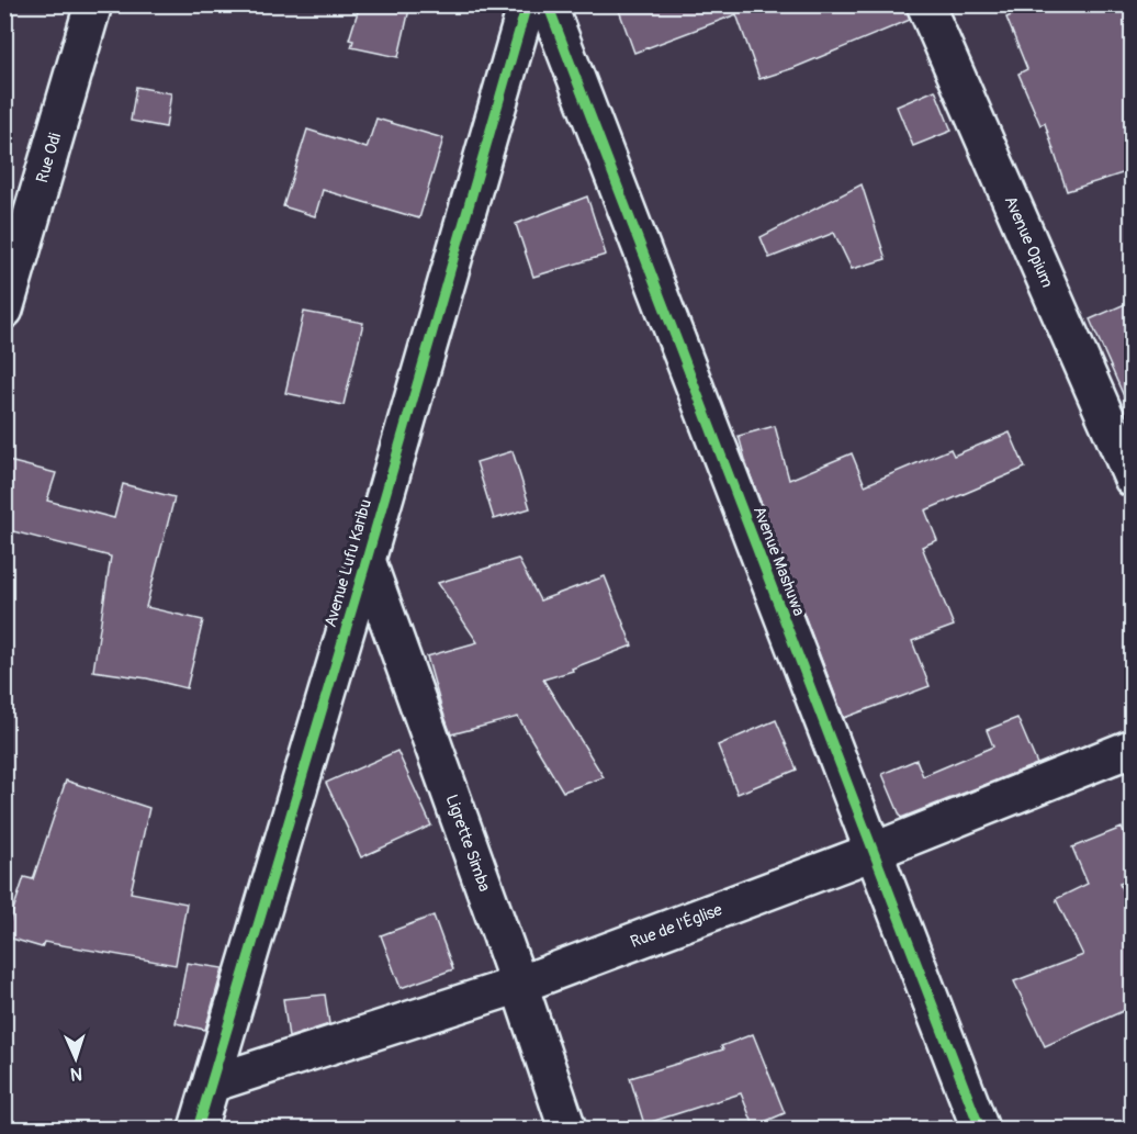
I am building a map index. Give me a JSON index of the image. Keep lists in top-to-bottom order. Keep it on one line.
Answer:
{"streets":{"street":["Rue Odi","Avenue Opium","Avenue Mashuwa","Avenue Lufu Karibu","Ligrette Simba","Rue de l'Église"]},"crossings":[["Avenue Mashuwa","Rue de l'Église"],["Avenue Lufu Karibu","Ligrette Simba"],["Avenue Lufu Karibu","Rue de l'Église"],["Ligrette Simba","Rue de l'Église"]],"north":"bottom"}
